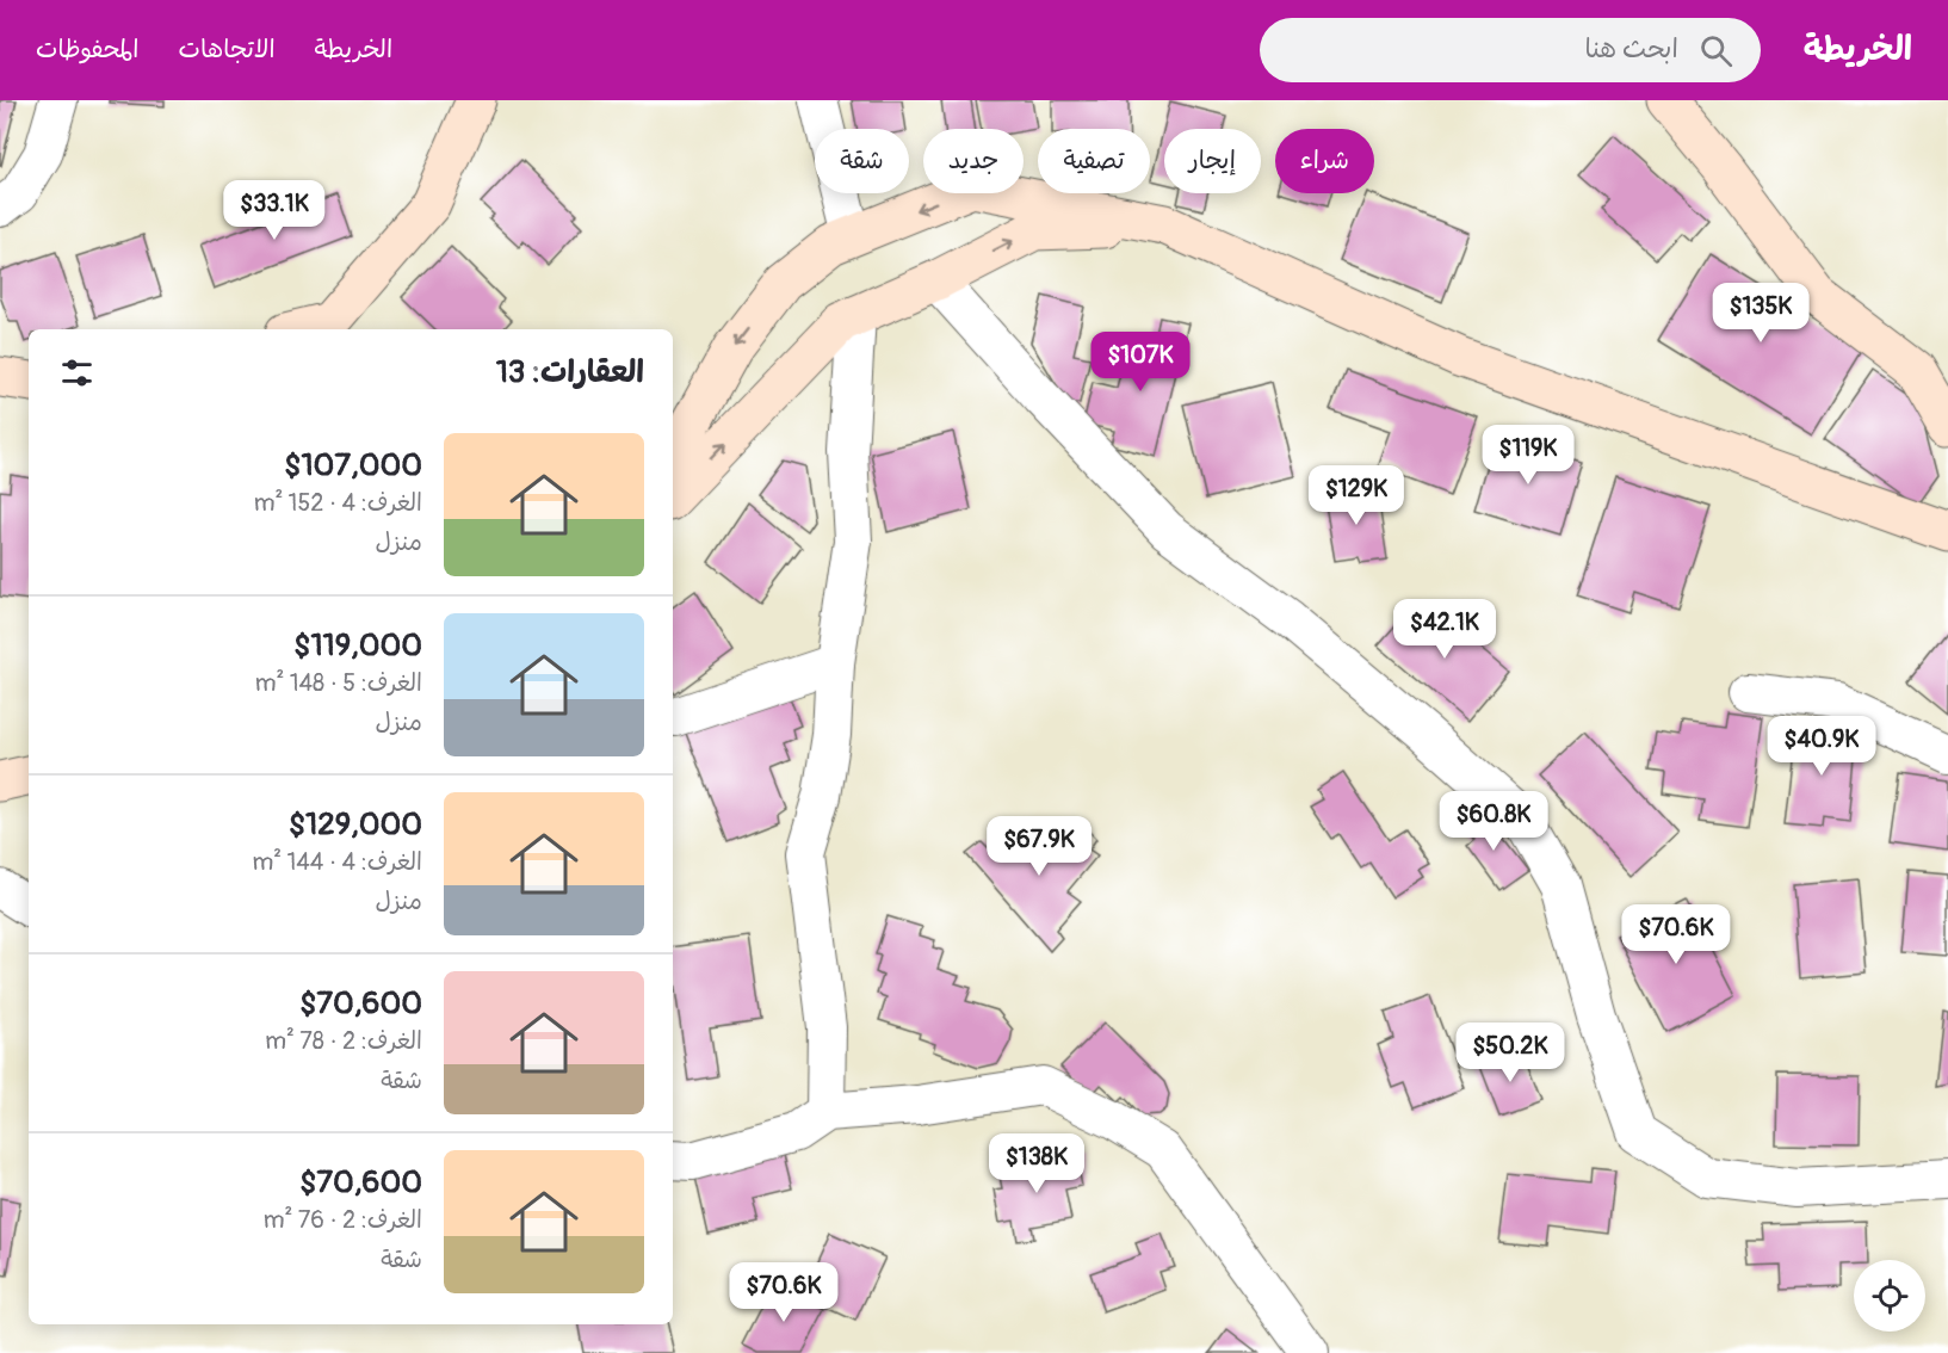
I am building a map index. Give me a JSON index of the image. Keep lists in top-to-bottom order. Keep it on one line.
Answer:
{"page":{"header":"الخريطة","search":"ابحث هنا","nav":["الخريطة","الاتجاهات","المحفوظات"],"chip":["شراء","إيجار","تصفية","جديد","شقة"],"price":["$33.1K","$135K","$107K","$119K","$129K","$42.1K","$40.9K","$60.8K","$67.9K","$70.6K","$50.2K","$138K","$70.6K"],"heading":"العقارات: 13","list":[{"name":"$107,000","note":"الغرف: 4 · 152 m² · منزل"},{"name":"$119,000","note":"الغرف: 5 · 148 m² · منزل"},{"name":"$129,000","note":"الغرف: 4 · 144 m² · منزل"},{"name":"$70,600","note":"الغرف: 2 · 78 m² · شقة"},{"name":"$70,600","note":"الغرف: 2 · 76 m² · شقة"}]}}
